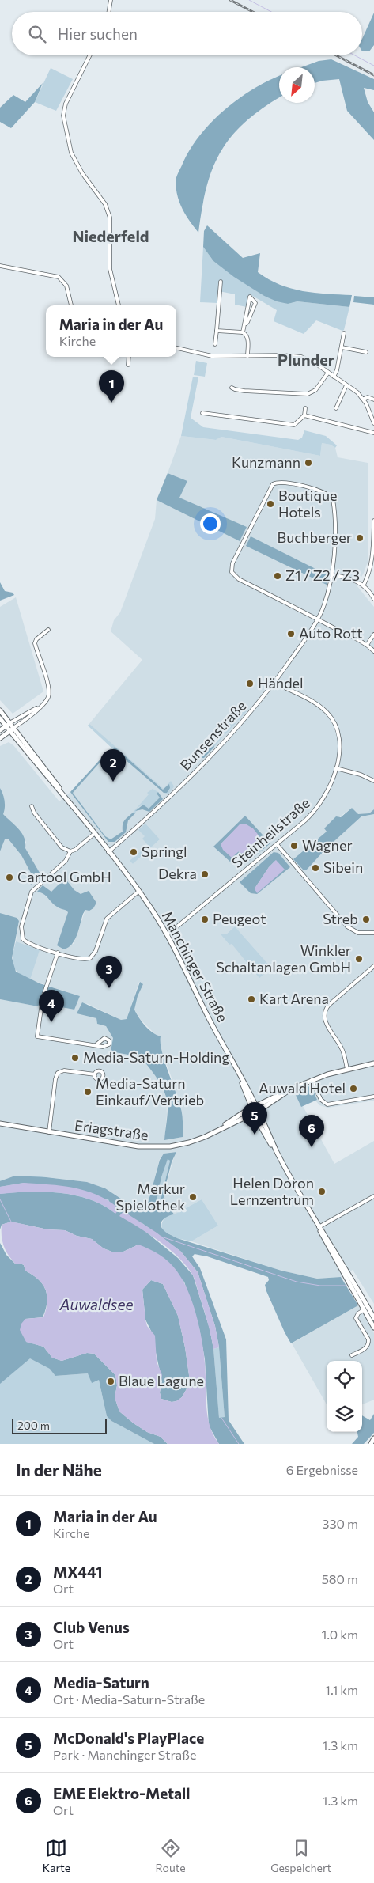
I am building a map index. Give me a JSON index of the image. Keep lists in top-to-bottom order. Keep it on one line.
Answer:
{"streets":{"main road":["Manchinger Straße","Eriagstraße"],"street":["Bunsenstraße","Steinheilstraße"]},"crossings":[["Bunsenstraße","Steinheilstraße"],["Bunsenstraße","Manchinger Straße"],["Steinheilstraße","Manchinger Straße"],["Manchinger Straße","Eriagstraße"]],"districts":["Niederfeld","Plunder"],"water":["Auwaldsee"],"places":["Kunzmann","Boutique Hotels","Buchberger","Z1 / Z2 / Z3","Auto Rott","Händel","Wagner","Springl","Sibein","Dekra","Cartool GmbH","Peugeot","Streb","Winkler Schaltanlagen GmbH","Kart Arena","Media-Saturn-Holding","Auwald Hotel","Media-Saturn Einkauf/Vertrieb","Helen Doron Lernzentrum","Merkur Spielothek","Blaue Lagune"],"scale_bar":"200 m","north":"bottom left","page":{"search":"Hier suchen","popup":["Maria in der Au","Kirche"],"pins":["1","2","3","4","5","6"],"scale":"200 m","heading":["In der Nähe","6 Ergebnisse"],"list":[{"mark":"1","name":"Maria in der Au","note":"Kirche","value":"330 m"},{"mark":"2","name":"MX441","note":"Ort","value":"580 m"},{"mark":"3","name":"Club Venus","note":"Ort","value":"1.0 km"},{"mark":"4","name":"Media-Saturn","note":"Ort · Media-Saturn-Straße","value":"1.1 km"},{"mark":"5","name":"McDonald's PlayPlace","note":"Park · Manchinger Straße","value":"1.3 km"},{"mark":"6","name":"EME Elektro-Metall","note":"Ort","value":"1.3 km"}],"nav":["Karte","Route","Gespeichert"]}}
